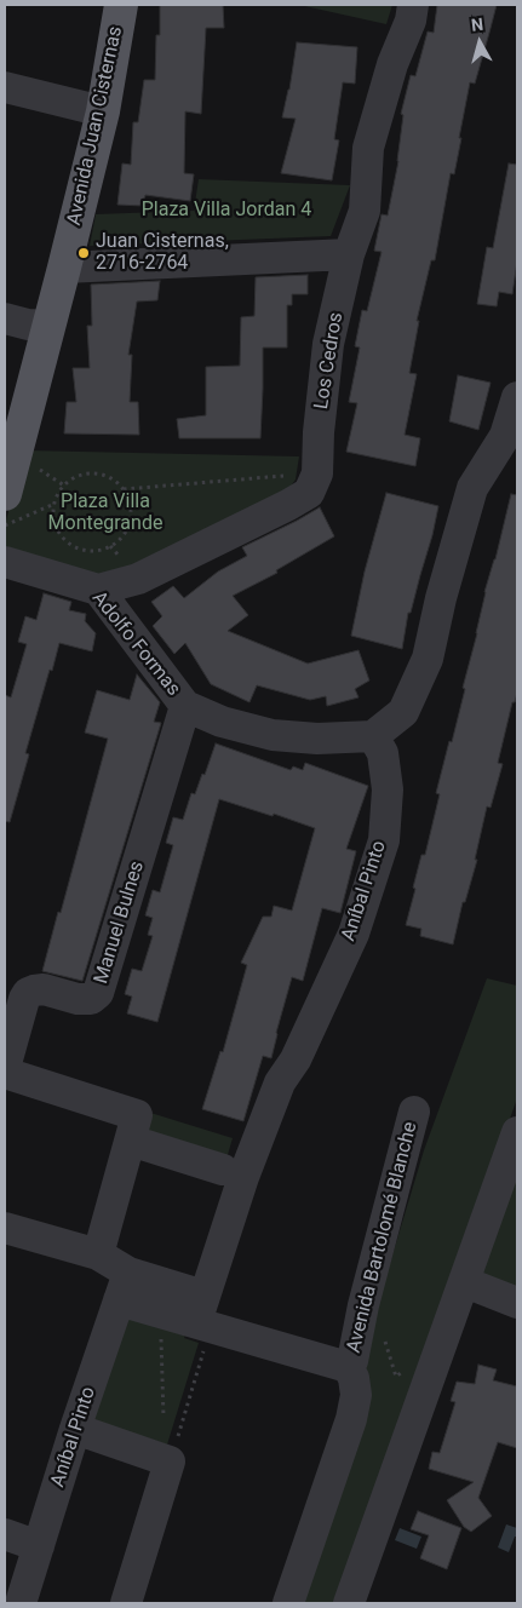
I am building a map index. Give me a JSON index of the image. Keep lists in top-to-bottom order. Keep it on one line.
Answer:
{"streets":{"main road":["Avenida Juan Cisternas"],"street":["Los Cedros","Adolfo Formas","Aníbal Pinto","Manuel Bulnes","Avenida Bartolomé Blanche"]},"crossings":[["Adolfo Formas","Aníbal Pinto"],["Adolfo Formas","Manuel Bulnes"]],"parks":["Plaza Villa Jordan 4","Plaza Villa Montegrande"],"places":["Juan Cisternas, 2716-2764"],"north":"top"}
